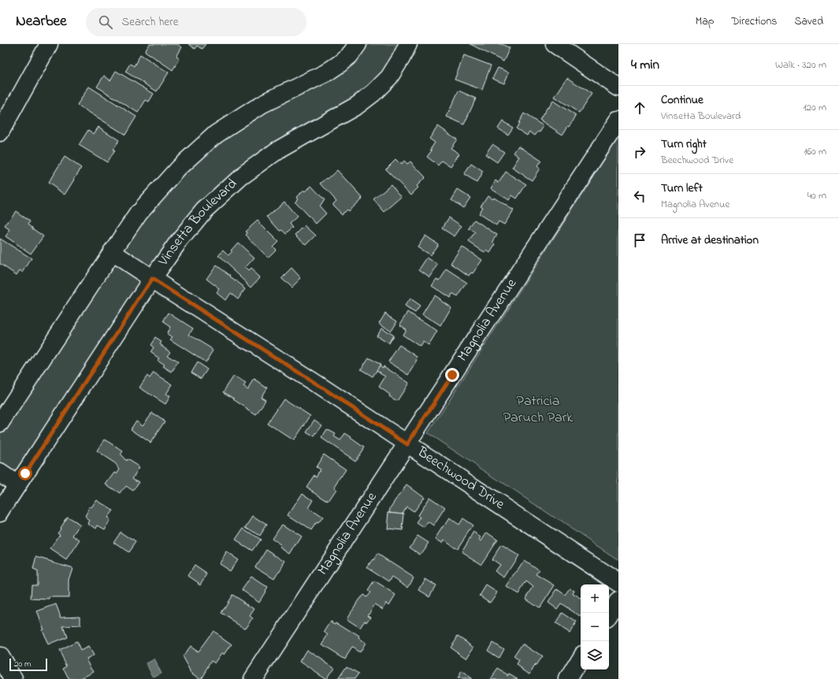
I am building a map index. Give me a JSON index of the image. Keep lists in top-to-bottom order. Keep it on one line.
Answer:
{"streets":{"street":["Vinsetta Boulevard","Magnolia Avenue","Beechwood Drive"]},"crossings":[["Vinsetta Boulevard","Beechwood Drive"],["Magnolia Avenue","Beechwood Drive"]],"parks":["Patricia Paruch Park"],"scale_bar":"20 m","page":{"header":"Nearbee","search":"Search here","nav":["Map","Directions","Saved"],"heading":["4 min","Walk · 320 m"],"list":[["Continue","Vinsetta Boulevard","120 m"],["Turn right","Beechwood Drive","160 m"],["Turn left","Magnolia Avenue","40 m"],"Arrive at destination"],"map_buttons":["+","−"],"scale":"20 m"}}
